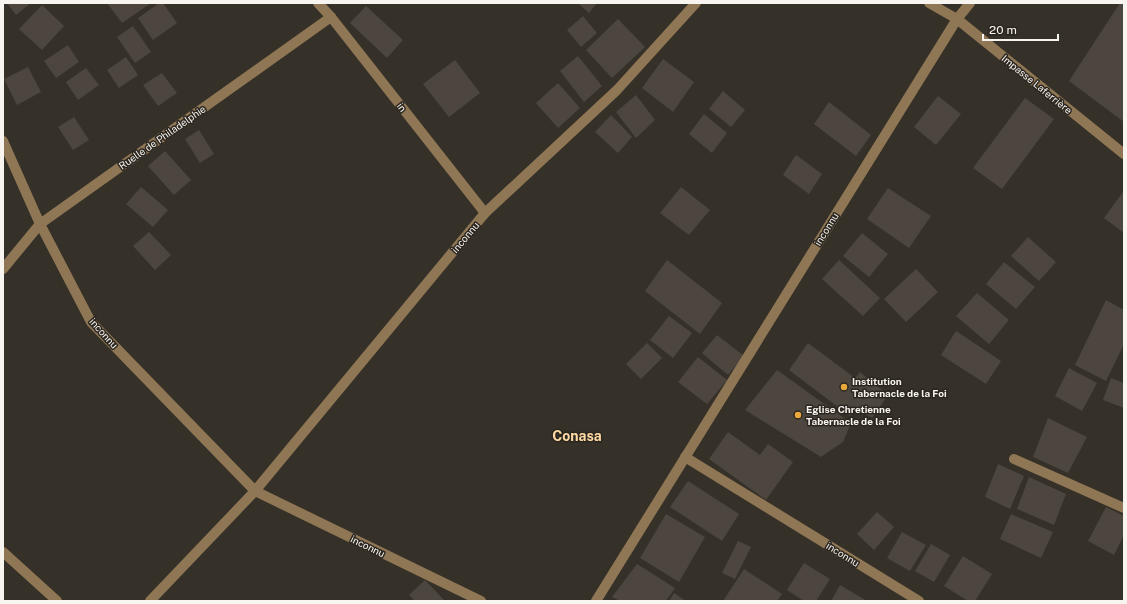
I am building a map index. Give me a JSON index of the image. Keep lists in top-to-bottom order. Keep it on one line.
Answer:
{"streets":{"street":["Impasse Laferrière","in","Ruelle de Philadelphie","inconnu"]},"crossings":[["Impasse Laferrière","inconnu"],["in","Ruelle de Philadelphie"],["in","inconnu"],["Ruelle de Philadelphie","inconnu"]],"districts":["Conasa"],"places":["Institution Tabernacle de la Foi","Eglise Chretienne Tabernacle de la Foi"],"scale_bar":"20 m"}
